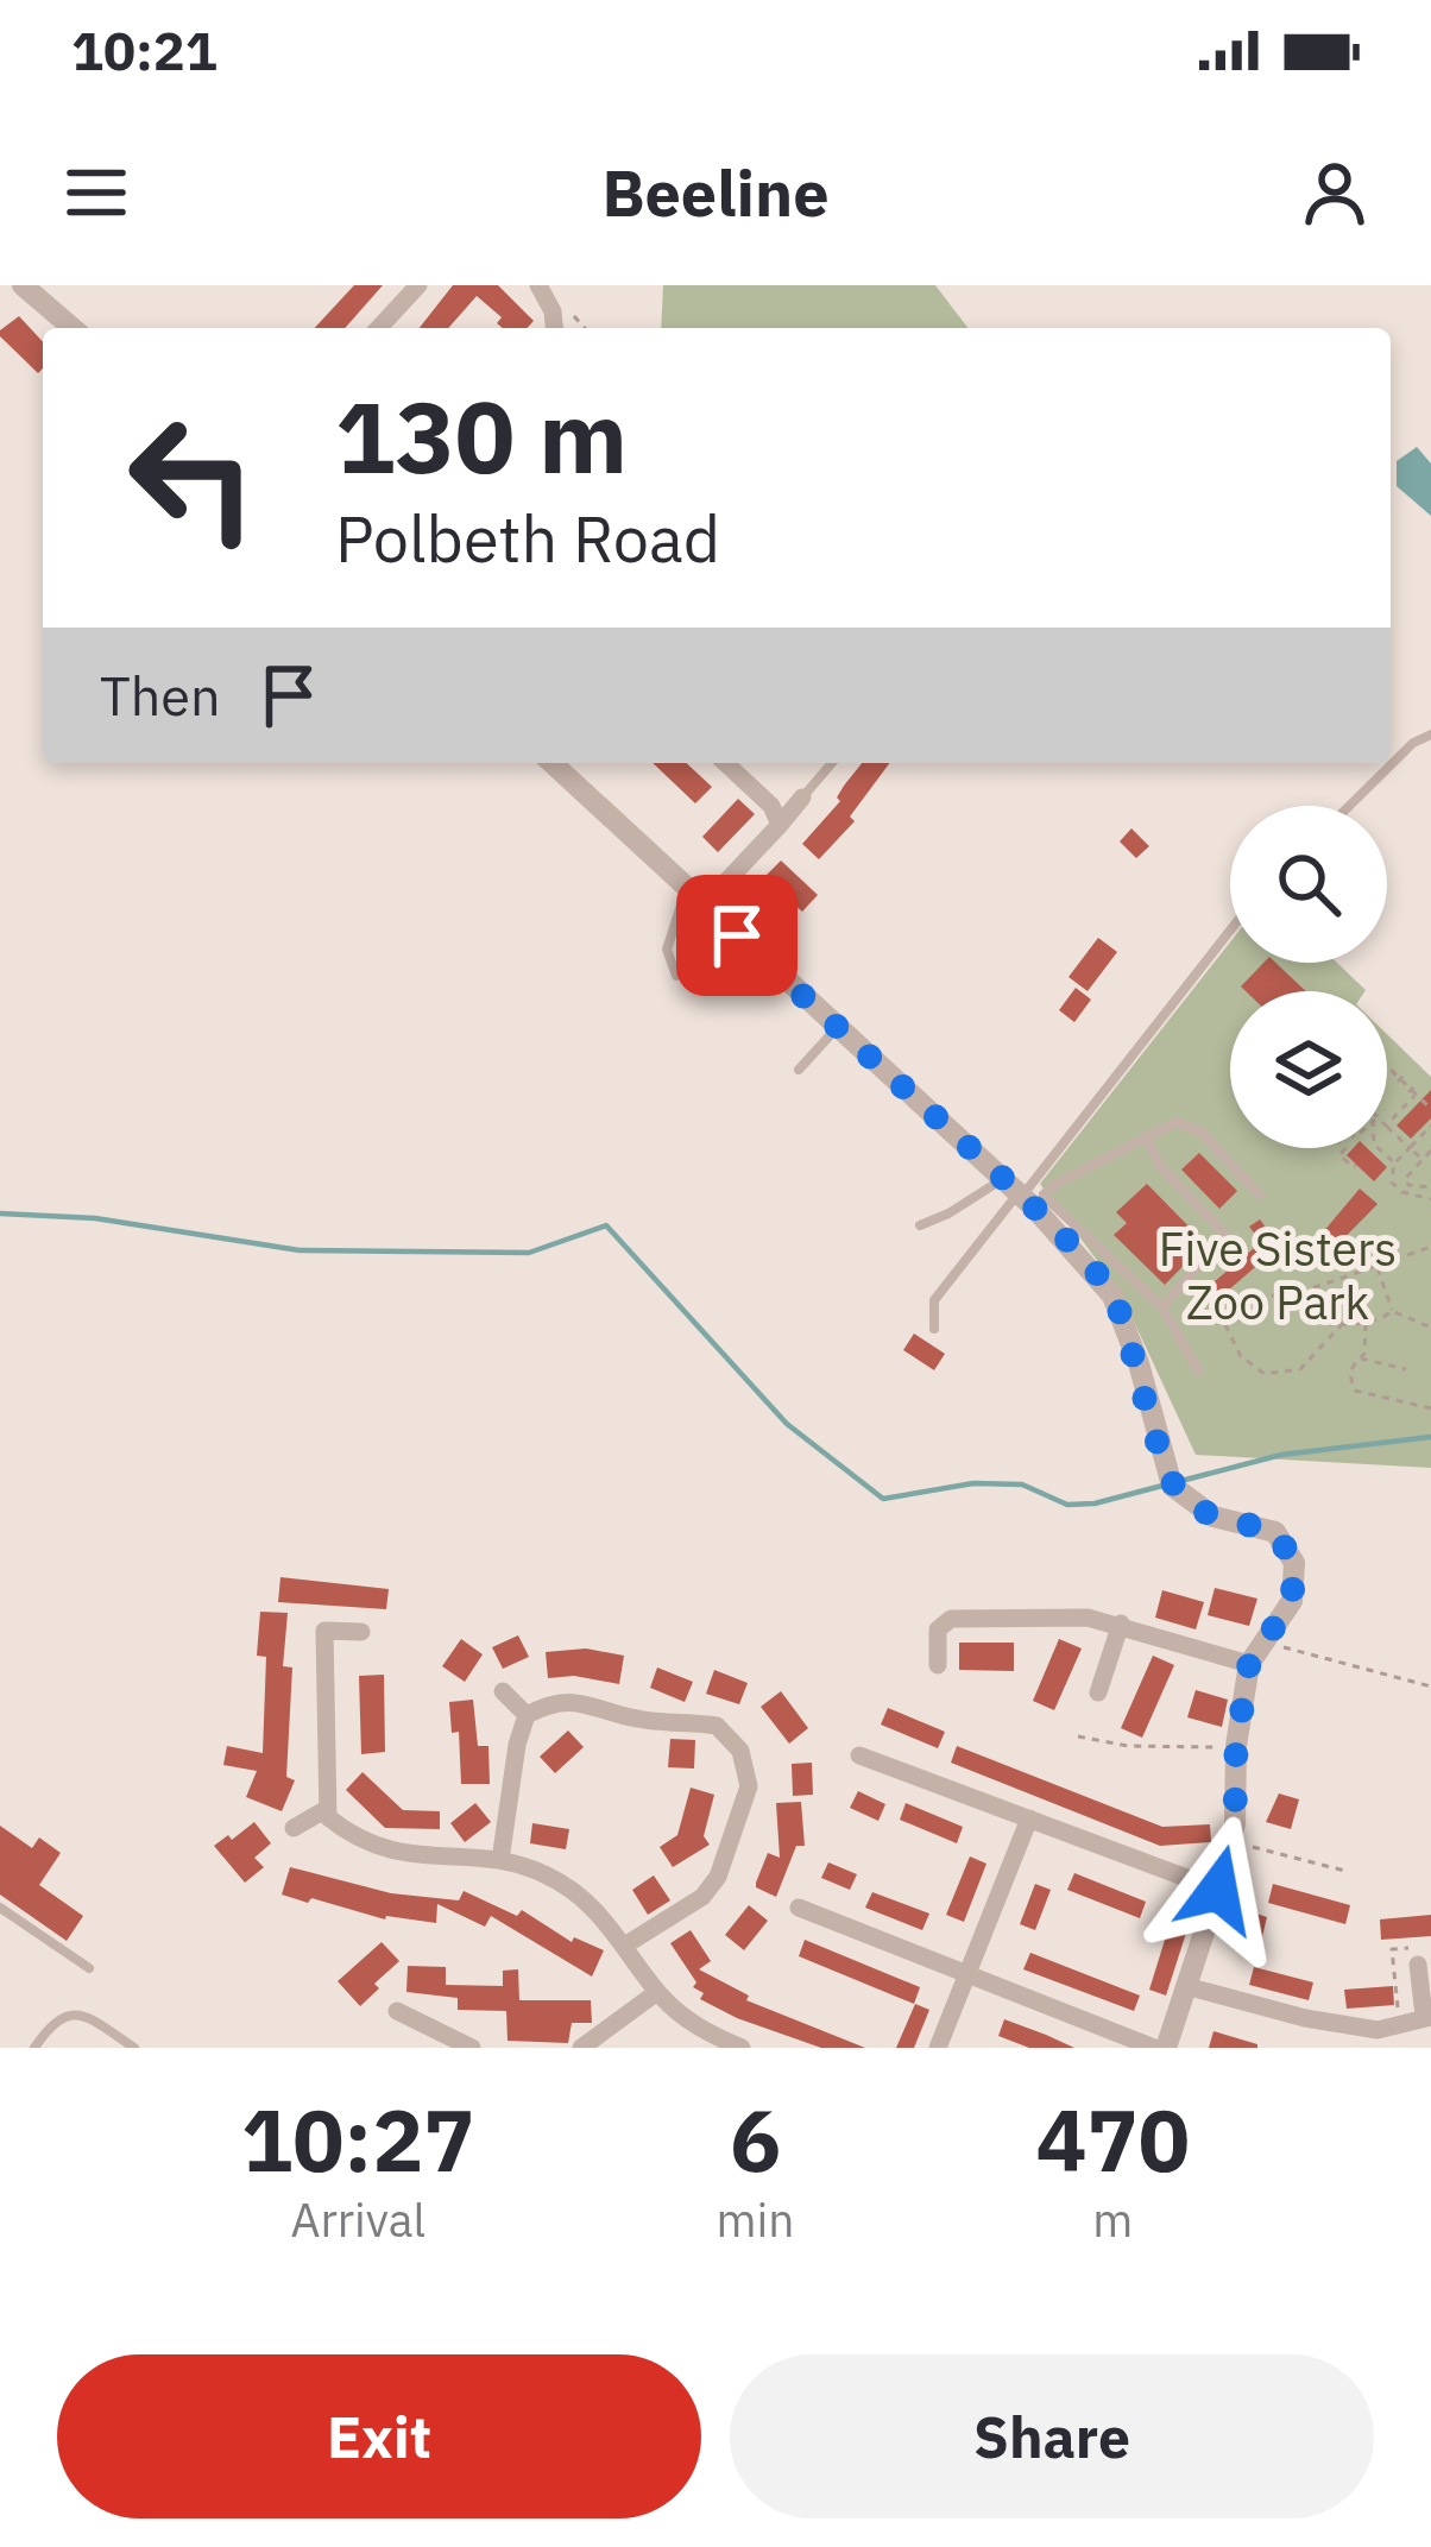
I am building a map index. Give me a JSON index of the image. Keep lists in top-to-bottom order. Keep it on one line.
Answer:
{"parks":["Five Sisters Zoo Park"],"page":{"status":"10:21","header":"Beeline","turn":["130 m","Polbeth Road"],"then":"Then","eta":["10:27","Arrival","6","min","470","m"],"buttons":["Exit","Share"]}}
